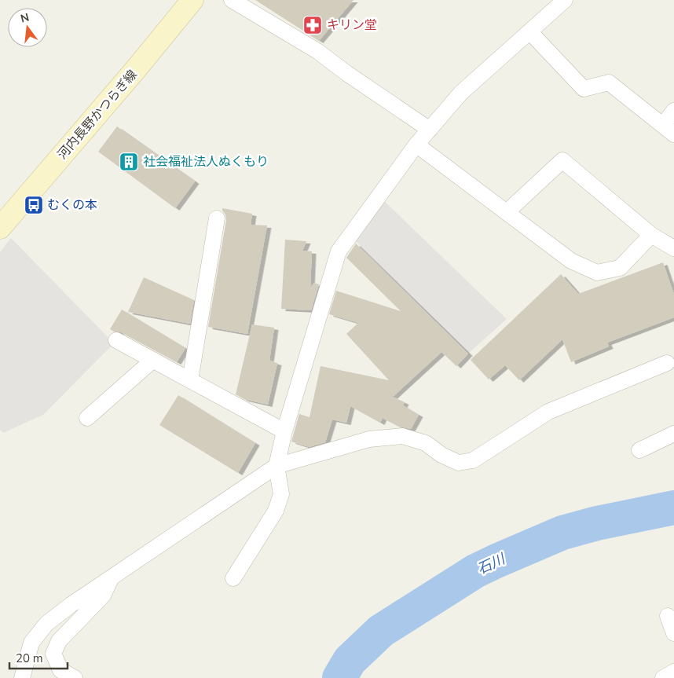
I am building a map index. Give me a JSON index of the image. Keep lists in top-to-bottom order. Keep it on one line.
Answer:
{"streets":{"main road":["河内長野かつらぎ線"]},"water":["石川"],"places":{"pharmacy":["キリン堂"],"building":["社会福祉法人ぬくもり"],"bus stop":["むくの本"]},"scale_bar":"20 m","north":"top"}
